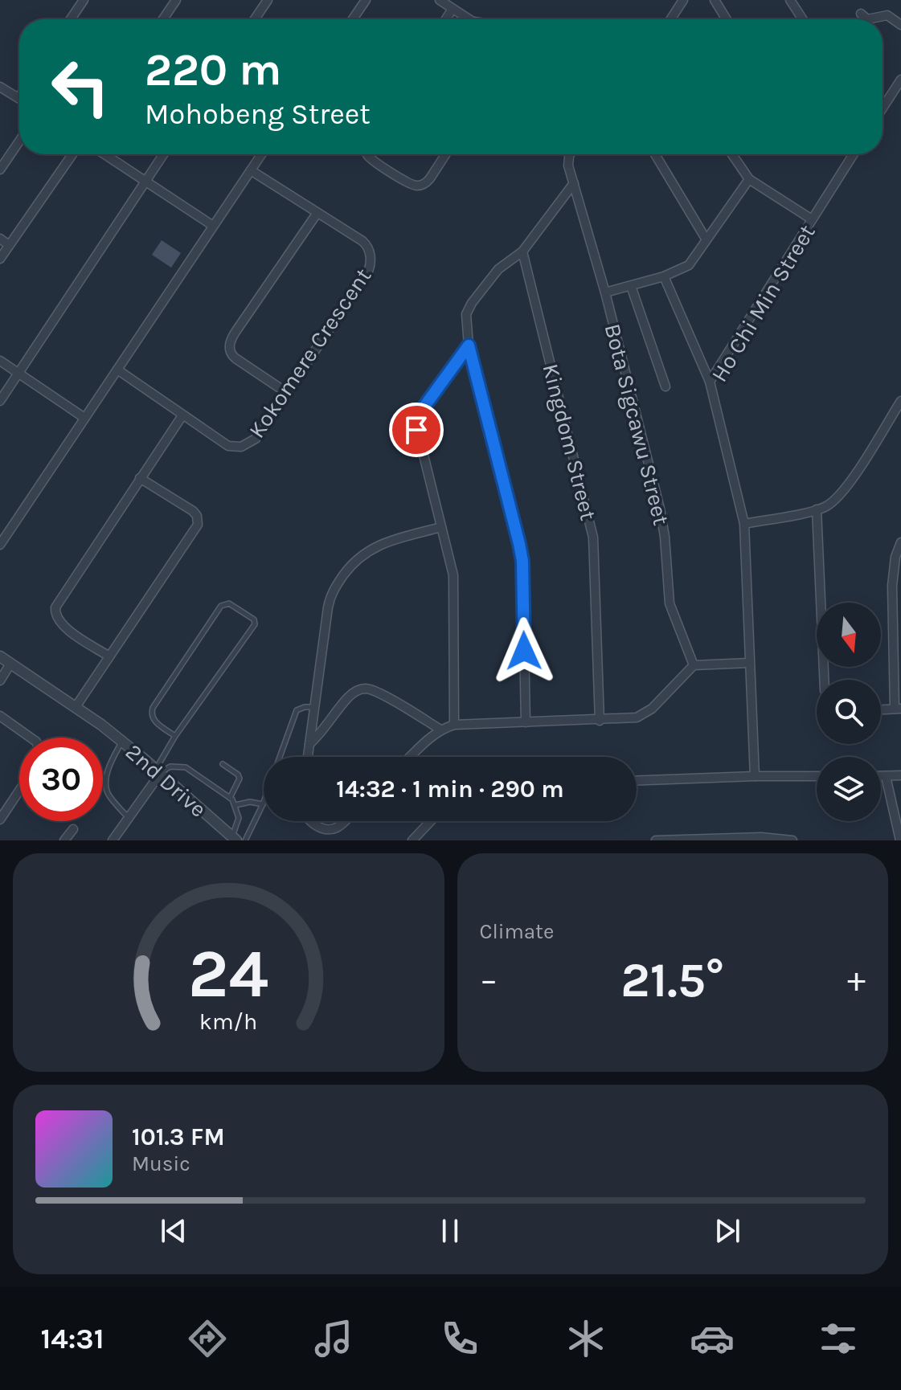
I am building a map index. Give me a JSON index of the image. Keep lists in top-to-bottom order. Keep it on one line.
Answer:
{"streets":{"street":["Ho Chi Min Street","Kokomere Crescent","Bota Sigcawu Street","Kingdom Street","2nd Drive"]},"north":"bottom","page":{"turn":["220 m","Mohobeng Street"],"limit":"30","trip":"14:32 · 1 min · 290 m","tile":"Climate","heat":["−","21.5°","+"],"song":["101.3 FM","Music"],"tabs":"14:31","gauge":["24","km/h"]}}
